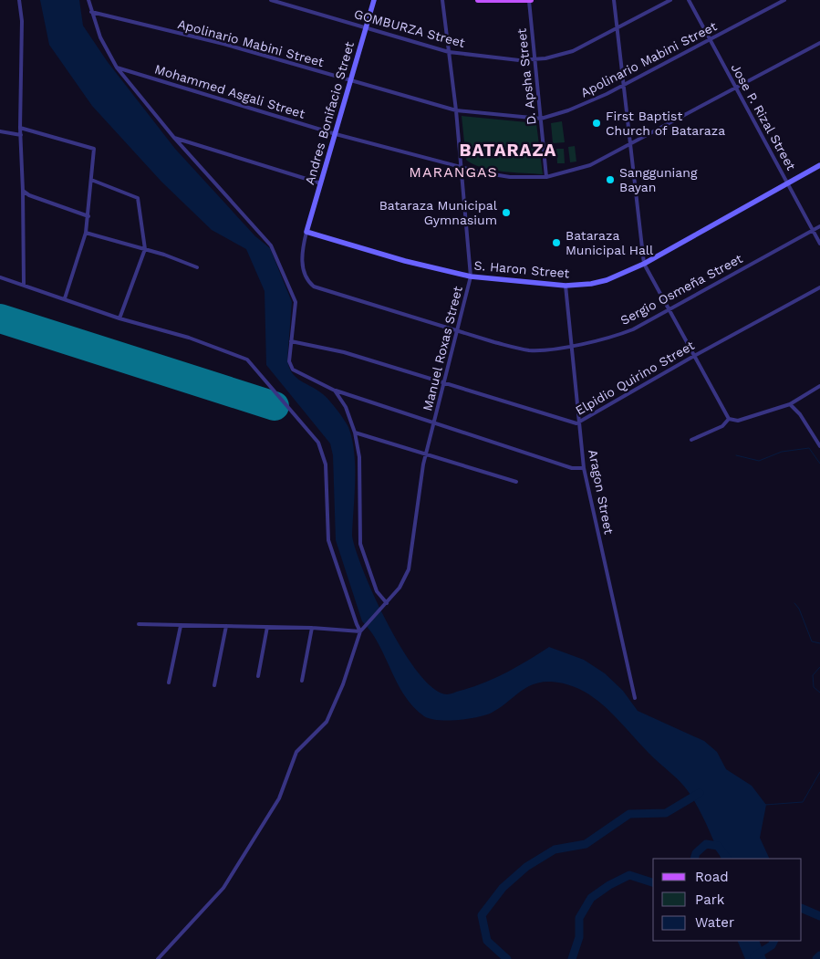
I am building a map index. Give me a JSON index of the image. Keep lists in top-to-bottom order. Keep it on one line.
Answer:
{"streets":{"street":["GOMBURZA Street","Apolinario Mabini Street","D. Apsha Street","Mohammed Asgali Street","Andres Bonifacio Street","Jose P. Rizal Street","S. Haron Street","Sergio Osmeña Street","Manuel Roxas Street","Elpidio Quirino Street","Aragon Street"]},"crossings":[["GOMBURZA Street","D. Apsha Street"],["GOMBURZA Street","Andres Bonifacio Street"],["GOMBURZA Street","Manuel Roxas Street"],["Apolinario Mabini Street","D. Apsha Street"],["Apolinario Mabini Street","Andres Bonifacio Street"],["Apolinario Mabini Street","Jose P. Rizal Street"],["Apolinario Mabini Street","Manuel Roxas Street"],["D. Apsha Street","Mohammed Asgali Street"],["Mohammed Asgali Street","Andres Bonifacio Street"],["Mohammed Asgali Street","Jose P. Rizal Street"],["Mohammed Asgali Street","Manuel Roxas Street"],["Andres Bonifacio Street","S. Haron Street"],["Andres Bonifacio Street","Sergio Osmeña Street"],["Jose P. Rizal Street","S. Haron Street"],["Jose P. Rizal Street","Sergio Osmeña Street"],["S. Haron Street","Sergio Osmeña Street"],["S. Haron Street","Manuel Roxas Street"],["S. Haron Street","Aragon Street"],["Sergio Osmeña Street","Manuel Roxas Street"],["Sergio Osmeña Street","Aragon Street"],["Manuel Roxas Street","Elpidio Quirino Street"],["Elpidio Quirino Street","Aragon Street"]],"districts":["BATARAZA","MARANGAS"],"places":["First Baptist Church of Bataraza","Sangguniang Bayan","Bataraza Municipal Gymnasium","Bataraza Municipal Hall"],"legend":["Road","Park","Water"]}
